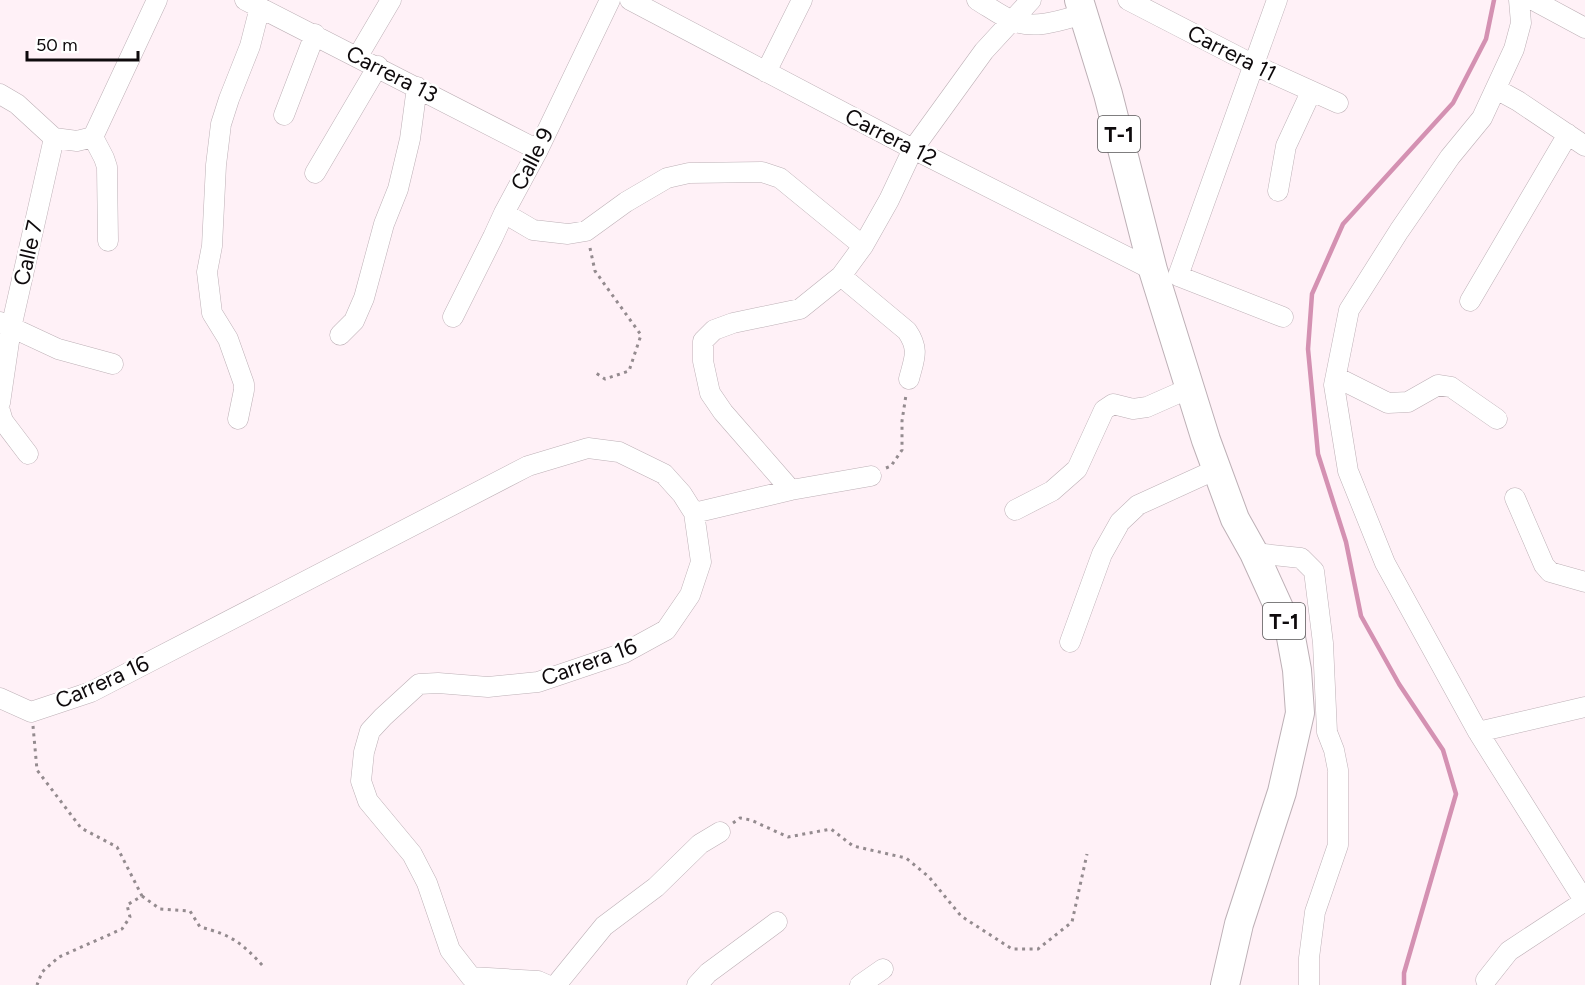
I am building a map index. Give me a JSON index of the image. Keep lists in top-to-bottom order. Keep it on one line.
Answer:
{"streets":{"highway":["T-1"],"street":["Carrera 11","Carrera 13","Carrera 12","Calle 9","Calle 7","Carrera 16"]},"crossings":[["Carrera 13","Calle 9"],["T-1","Carrera 12"]],"scale_bar":"50 m"}
